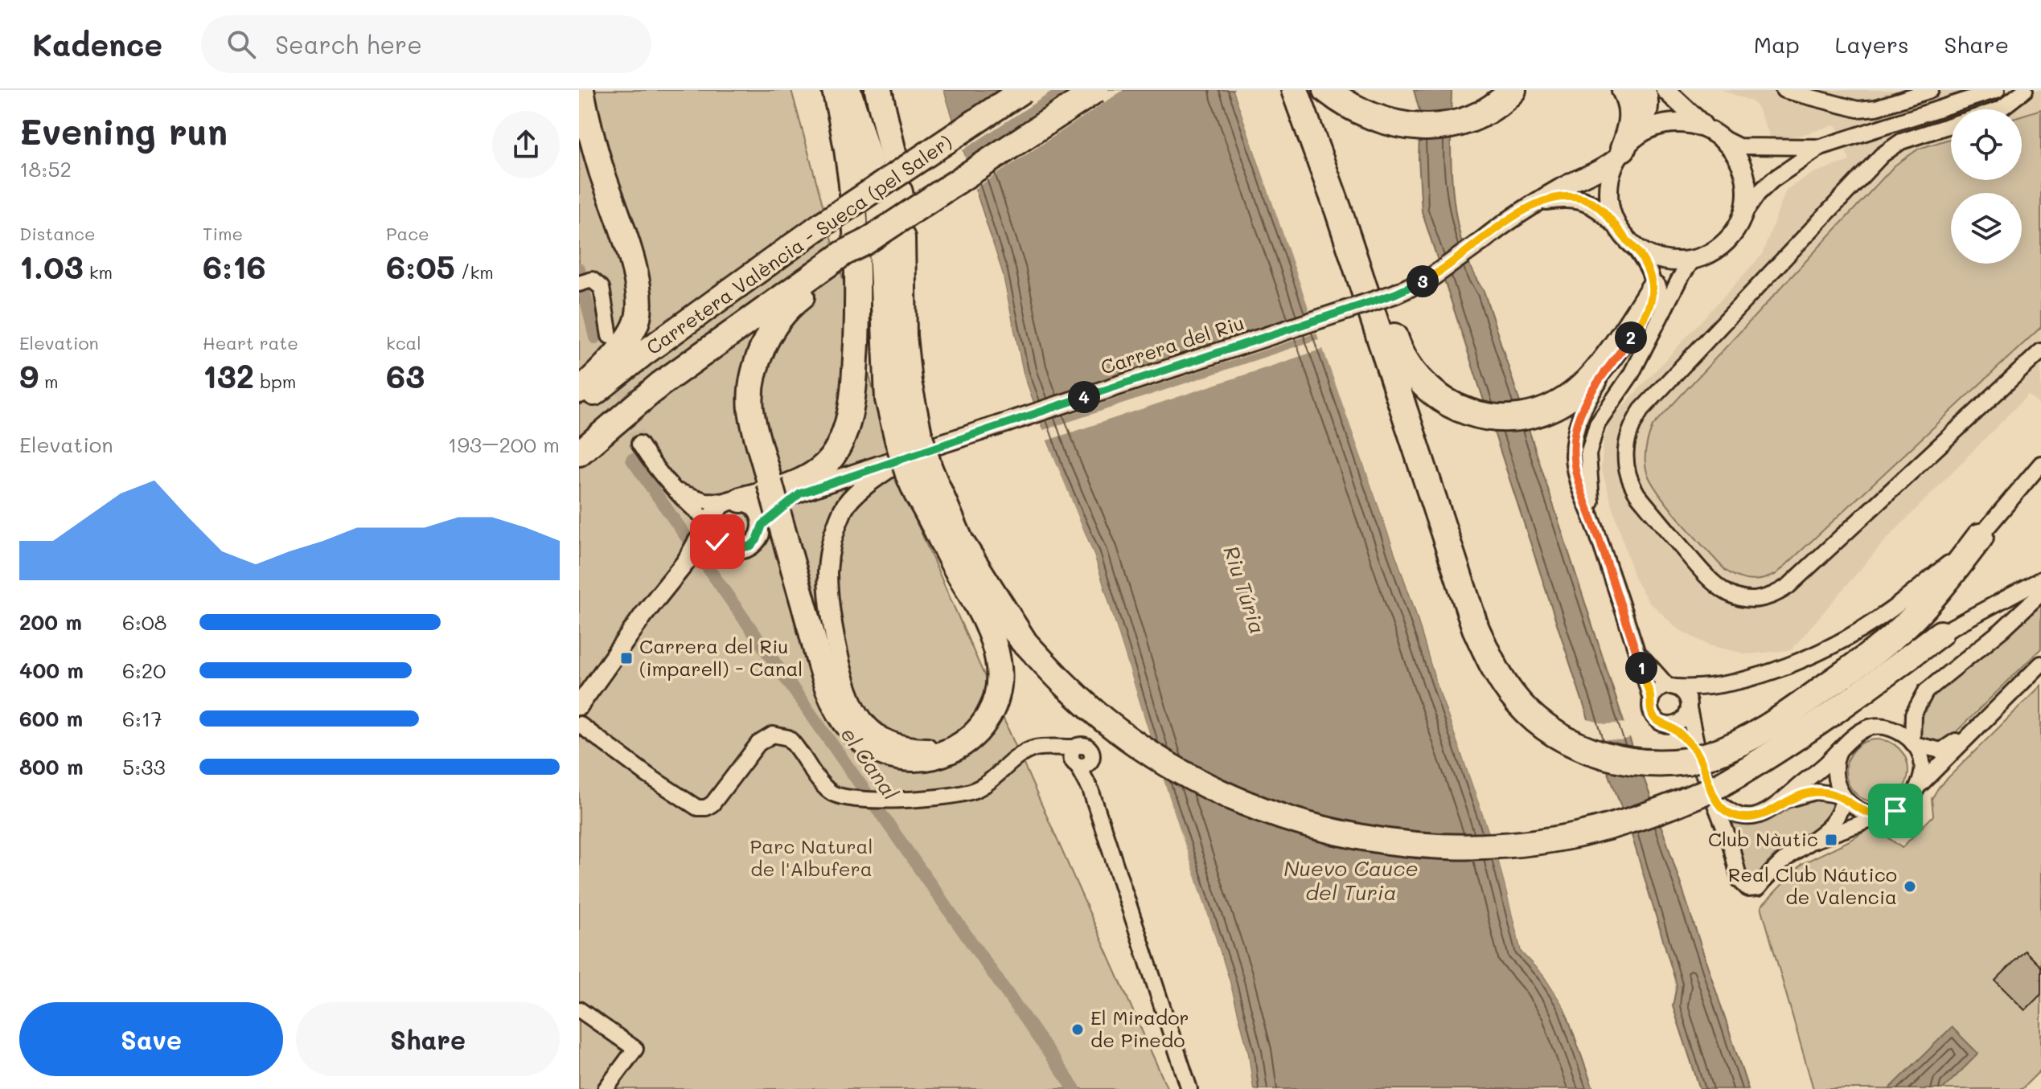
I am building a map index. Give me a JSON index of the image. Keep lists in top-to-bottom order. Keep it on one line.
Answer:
{"streets":{"highway":["Carretera València - Sueca (pel Saler)"],"street":["Carrera del Riu"]},"water":["Riu Túria","el Canal","Nuevo Cauce del Turia"],"parks":["Parc Natural de l'Albufera"],"places":{"transit":["Carrera del Riu (imparell) - Canal","Club Nàutic"],"other":["Real Club Náutico de Valencia","El Mirador de Pinedo"]},"page":{"header":"Kadence","search":"Search here","nav":["Map","Layers","Share"],"heading":["Evening run","18:52"],"stats":[["Distance","1.03 km"],["Time","6:16"],["Pace","6:05 /km"],["Elevation","9 m"],["Heart rate","132 bpm"],["kcal","63"]],"pins":["3","2","4","1"],"chart":["Elevation","193–200 m"],"list":[{"name":"200 m","note":"6:08"},{"name":"400 m","note":"6:20"},{"name":"600 m","note":"6:17"},{"name":"800 m","note":"5:33"}],"buttons":["Save","Share"]}}
